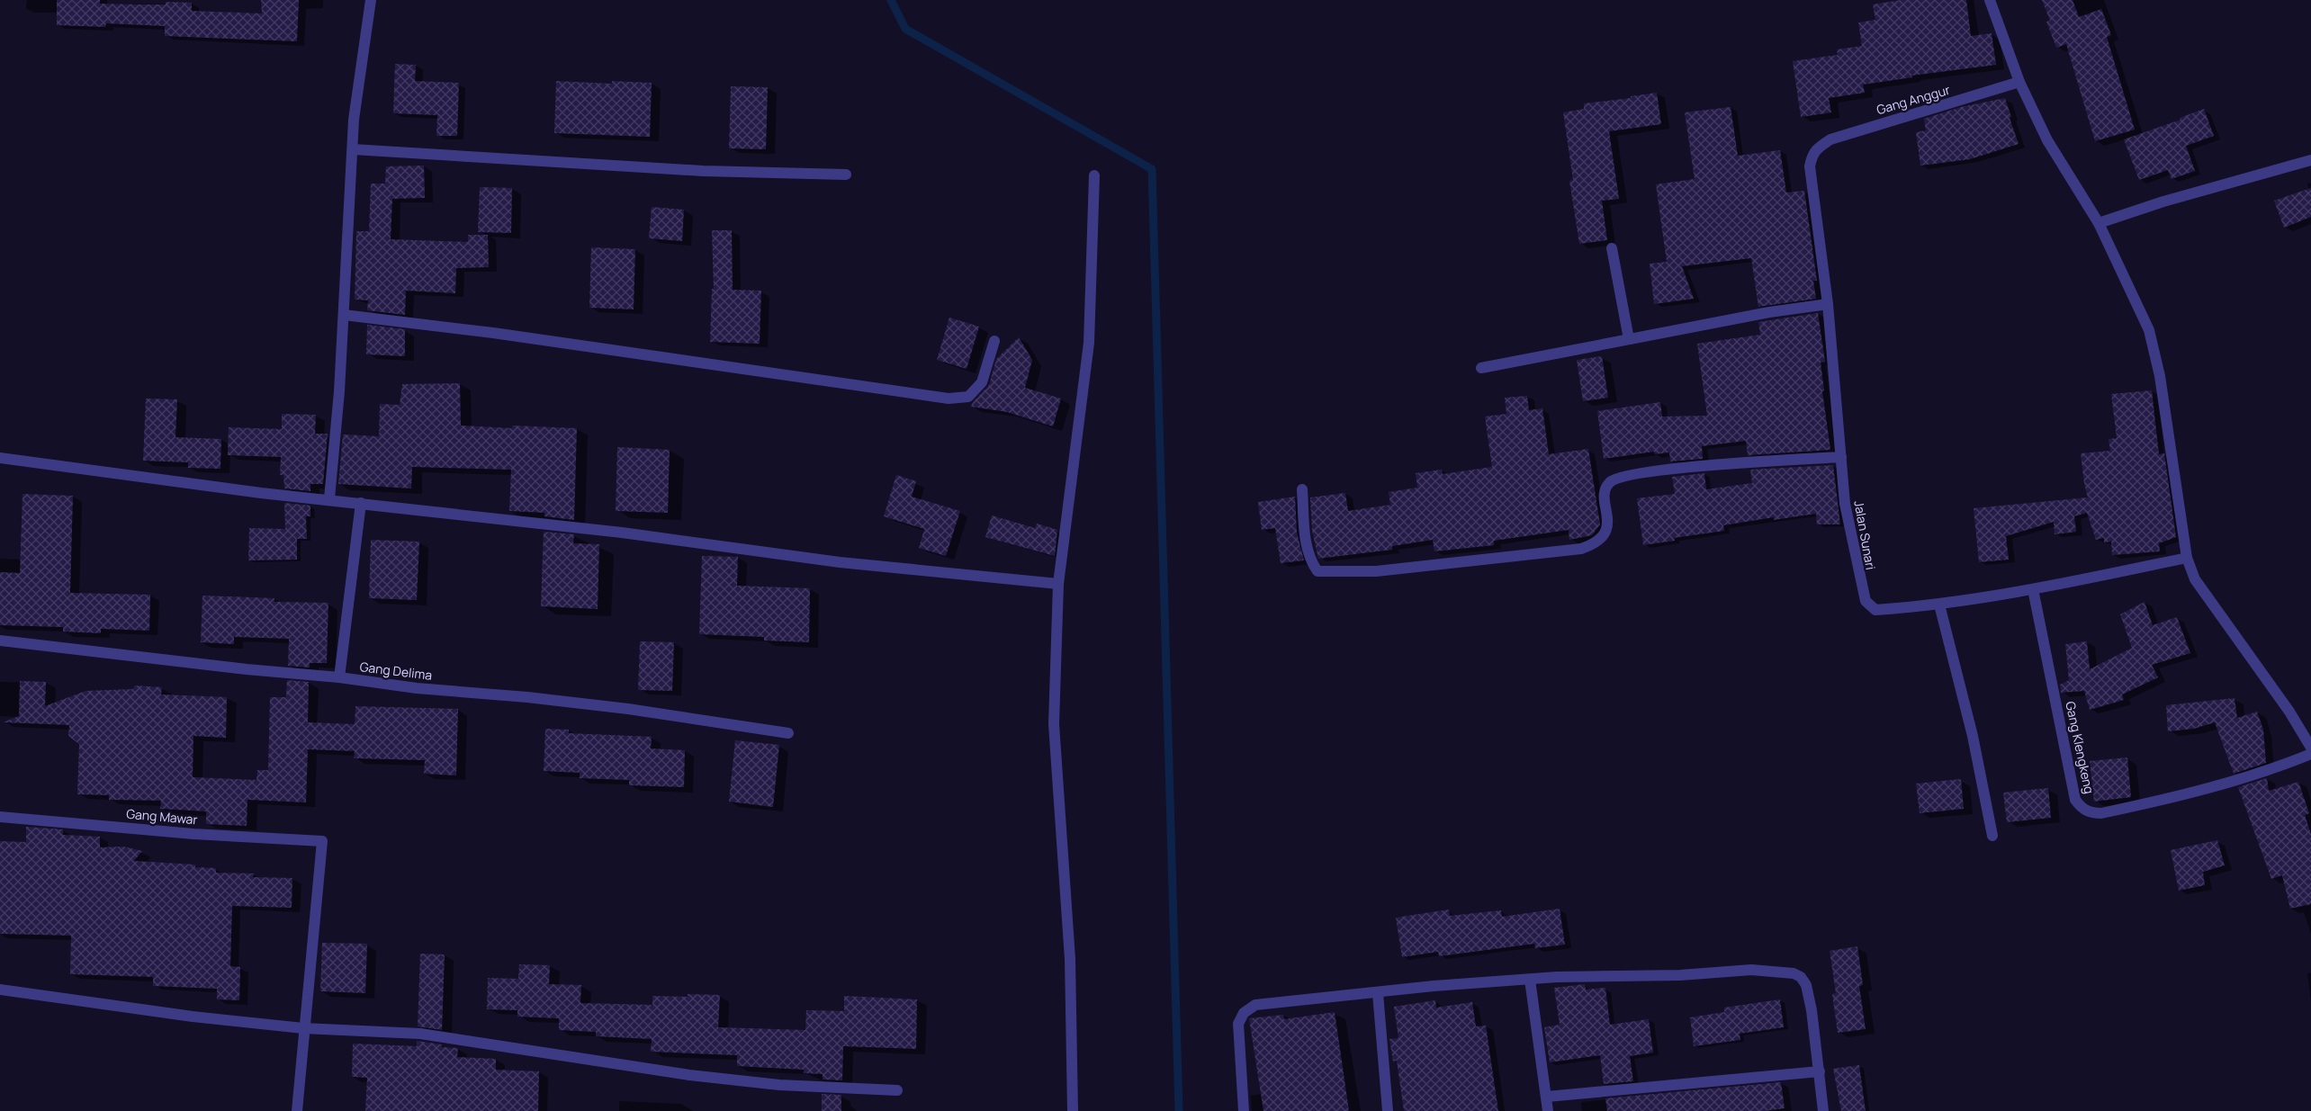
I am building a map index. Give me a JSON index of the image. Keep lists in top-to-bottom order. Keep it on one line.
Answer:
{"streets":{"street":["Gang Anggur","Jalan Sunari","Gang Delima","Gang Klengkeng","Gang Mawar"]},"crossings":[["Gang Anggur","Jalan Sunari"],["Jalan Sunari","Gang Klengkeng"]]}
